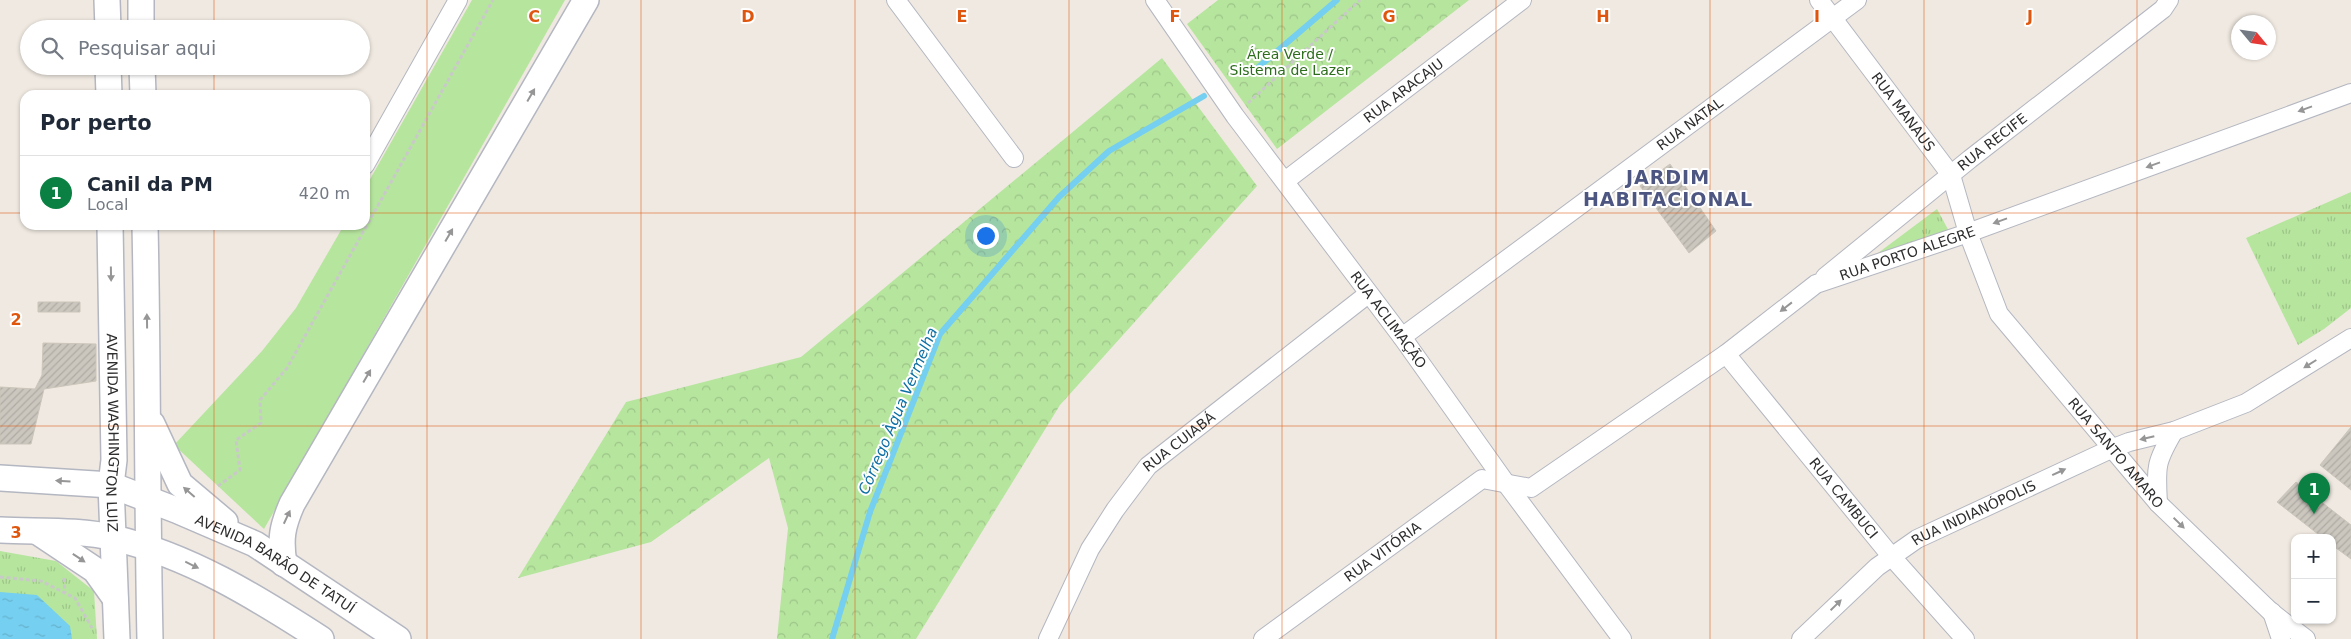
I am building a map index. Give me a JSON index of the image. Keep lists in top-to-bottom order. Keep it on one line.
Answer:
{"streets":{"main road":["AVENIDA WASHINGTON LUIZ","AVENIDA BARÃO DE TATUÍ"],"street":["RUA ARACAJU","RUA MANAUS","RUA NATAL","RUA RECIFE","RUA PORTO ALEGRE","RUA ACLIMAÇÃO","RUA CUIABÁ","RUA SANTO AMARO","RUA CAMBUCI","RUA INDIANÓPOLIS","RUA VITÓRIA"]},"crossings":[["RUA ARACAJU","RUA ACLIMAÇÃO"],["RUA MANAUS","RUA NATAL"],["RUA MANAUS","RUA RECIFE"],["RUA MANAUS","RUA PORTO ALEGRE"],["RUA MANAUS","RUA SANTO AMARO"],["RUA NATAL","RUA ACLIMAÇÃO"],["RUA RECIFE","RUA PORTO ALEGRE"],["RUA PORTO ALEGRE","RUA ACLIMAÇÃO"],["RUA PORTO ALEGRE","RUA SANTO AMARO"],["RUA PORTO ALEGRE","RUA CAMBUCI"],["RUA PORTO ALEGRE","RUA VITÓRIA"],["RUA ACLIMAÇÃO","RUA CUIABÁ"],["RUA ACLIMAÇÃO","RUA VITÓRIA"],["AVENIDA WASHINGTON LUIZ","AVENIDA BARÃO DE TATUÍ"],["RUA SANTO AMARO","RUA INDIANÓPOLIS"],["RUA CAMBUCI","RUA INDIANÓPOLIS"]],"one_way":["RUA PORTO ALEGRE"],"districts":["JARDIM HABITACIONAL"],"water":["Córrego Àgua Vermelha"],"parks":["Área Verde / Sistema de Lazer"],"north":"bottom right","page":{"search":"Pesquisar aqui","heading":"Por perto","list":[{"mark":"1","name":"Canil da PM","note":"Local","value":"420 m"}],"pins":"1","map_buttons":["+","−"]},"grid":{"columns":["C","D","E","F","G","H","I","J"],"rows":["2","3"]}}
